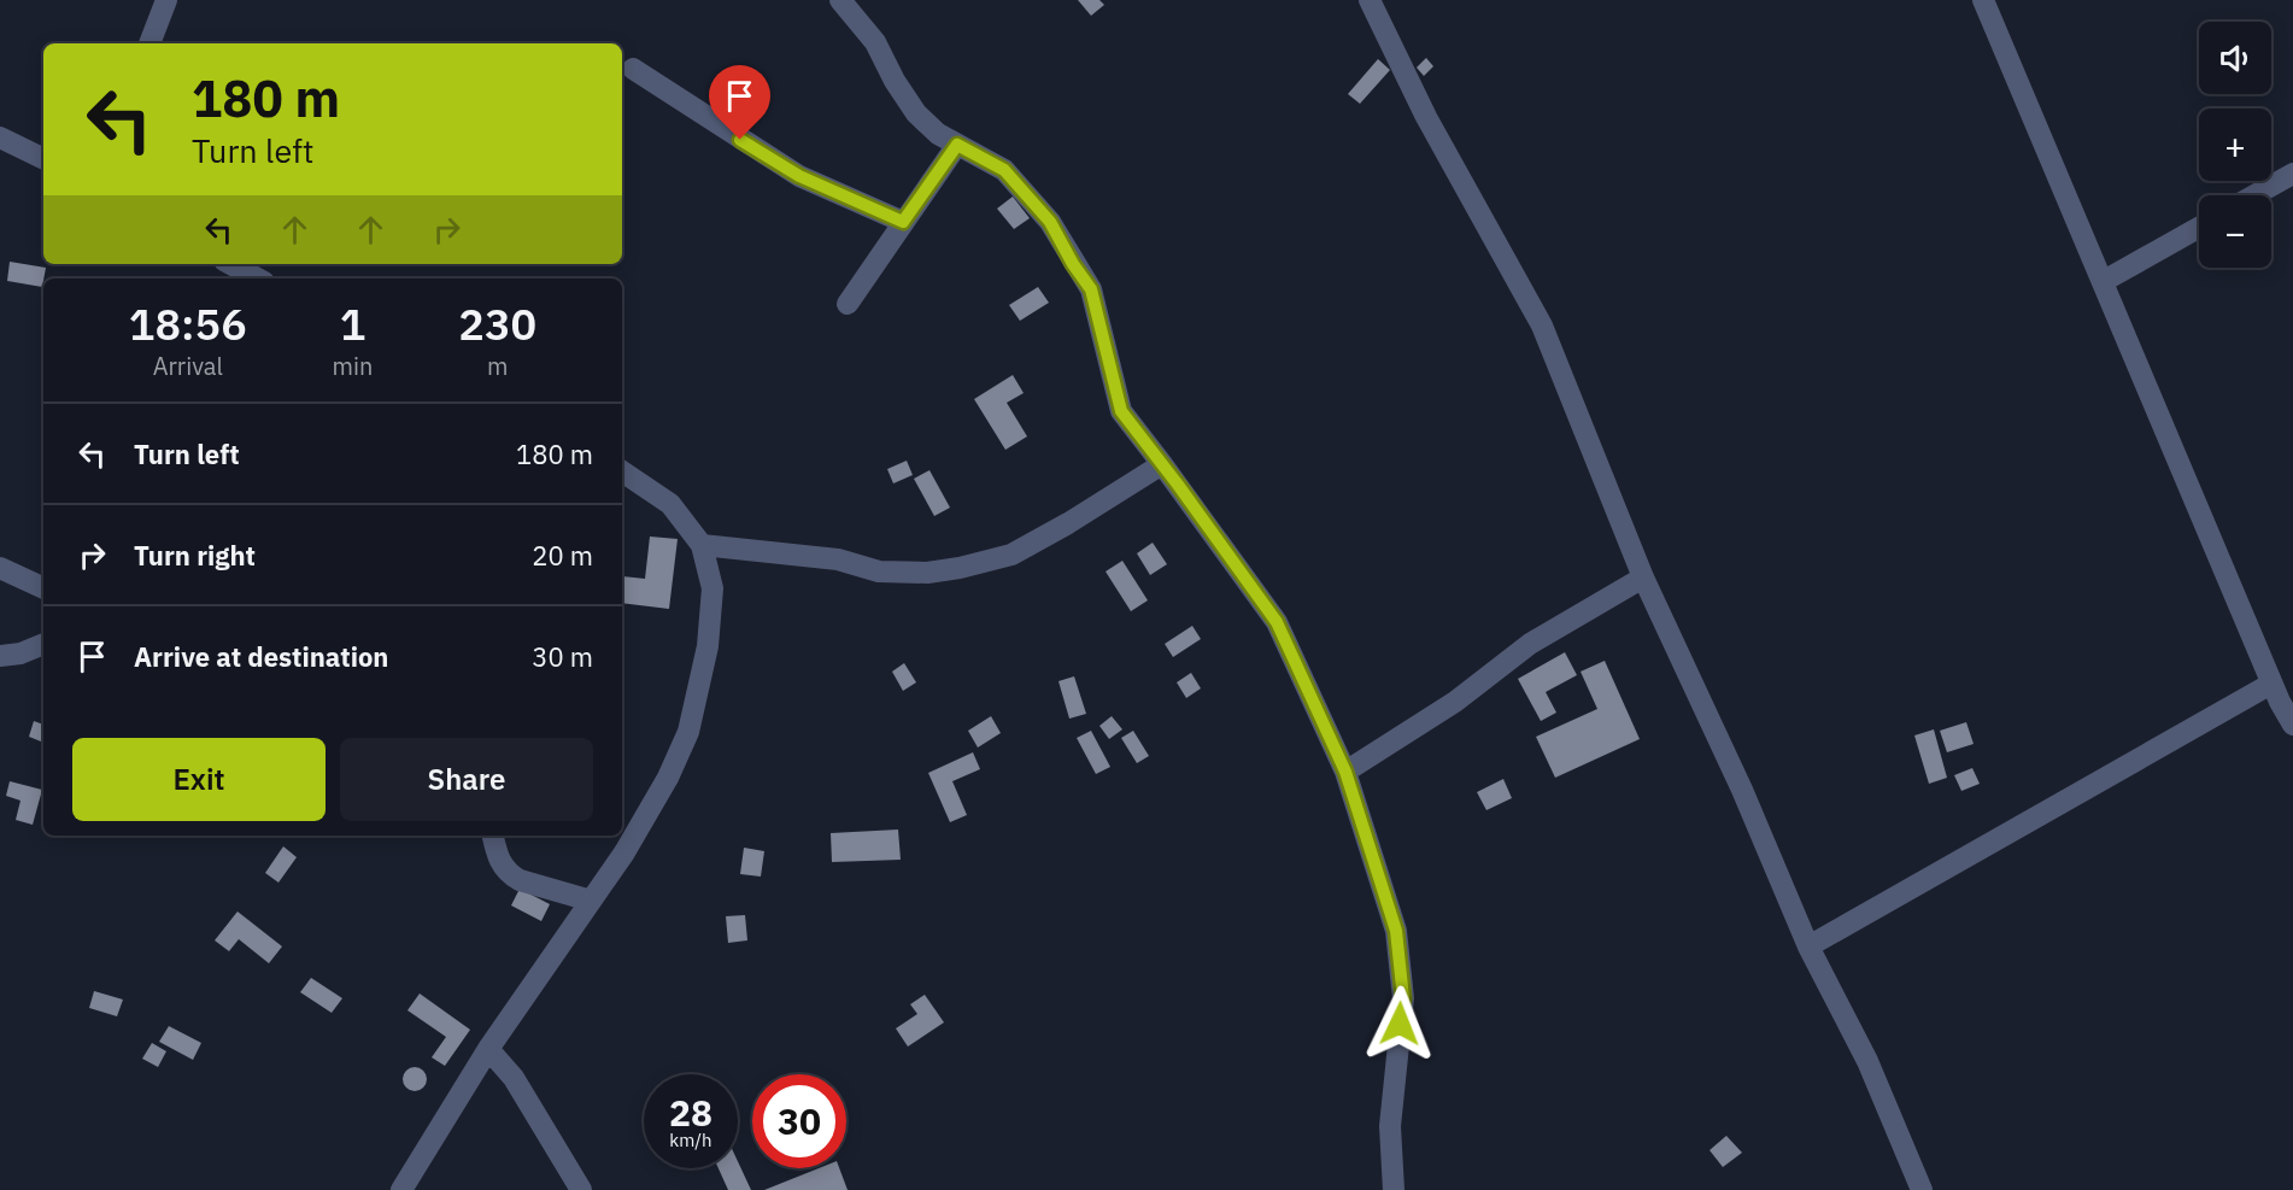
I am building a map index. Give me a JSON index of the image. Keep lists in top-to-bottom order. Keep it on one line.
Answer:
{"page":{"map_buttons":["+","−"],"turn":["180 m","Turn left"],"eta":["18:56","Arrival","1","min","230","m"],"list":[{"name":"Turn left","value":"180 m"},{"name":"Turn right","value":"20 m"},{"name":"Arrive at destination","value":"30 m"}],"buttons":["Exit","Share"],"speed":"28 km/h","limit":"30"}}
